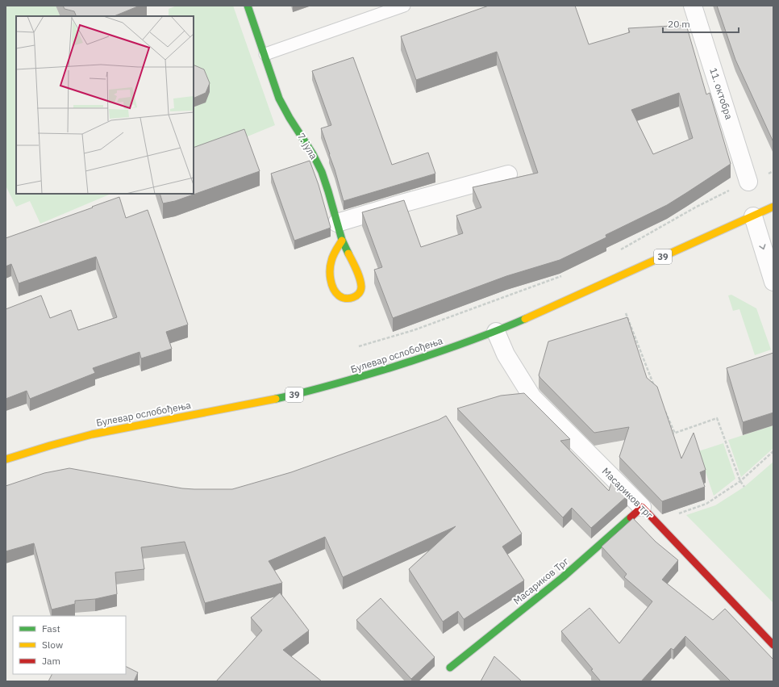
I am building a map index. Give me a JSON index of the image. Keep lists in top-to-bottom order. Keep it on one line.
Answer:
{"streets":{"street":["11. октобра","7. јула","39","Булевар ослобођења","Масариков трг","Масариков Трг"]},"crossings":[["Булевар ослобођења","Масариков трг"],["Масариков трг","Масариков Трг"]],"legend":["Fast","Slow","Jam"],"scale_bar":"20 m"}
